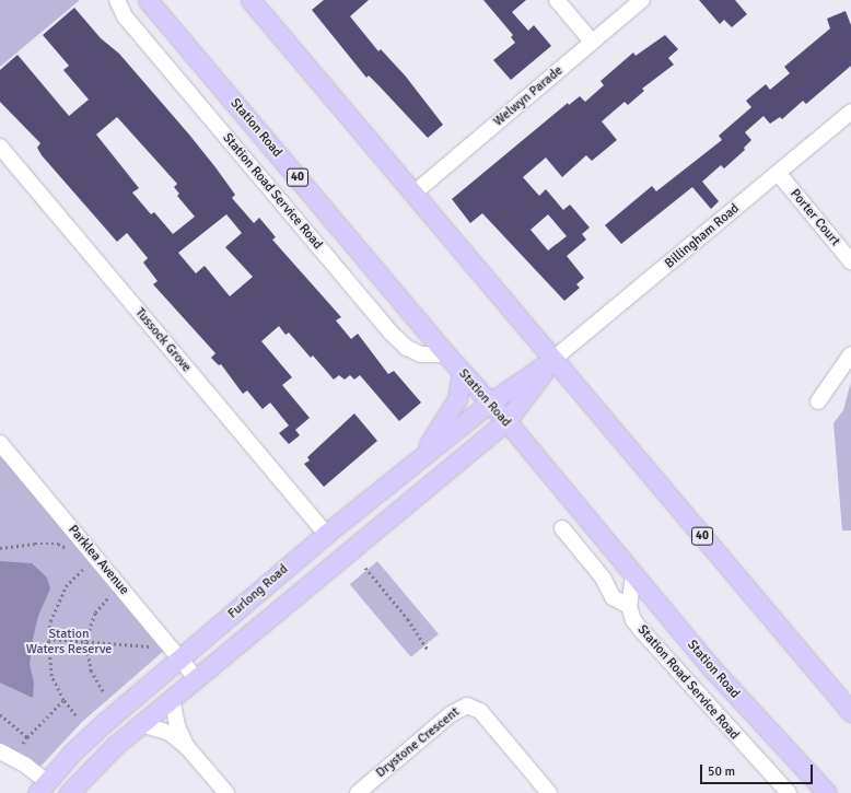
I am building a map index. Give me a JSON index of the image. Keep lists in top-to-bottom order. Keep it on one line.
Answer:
{"streets":{"main road":["Station Road","40","Furlong Road"],"street":["Welwyn Parade","Station Road Service Road","Porter Court","Billingham Road","Tussock Grove","Parklea Avenue","Drystone Crescent"]},"crossings":[["Welwyn Parade","40"],["Station Road","Station Road Service Road"],["Station Road","Furlong Road"],["40","Billingham Road"],["40","Furlong Road"],["Porter Court","Billingham Road"],["Billingham Road","Furlong Road"],["Tussock Grove","Furlong Road"],["Parklea Avenue","Furlong Road"]],"parks":["Station Waters Reserve"],"scale_bar":"50 m"}
